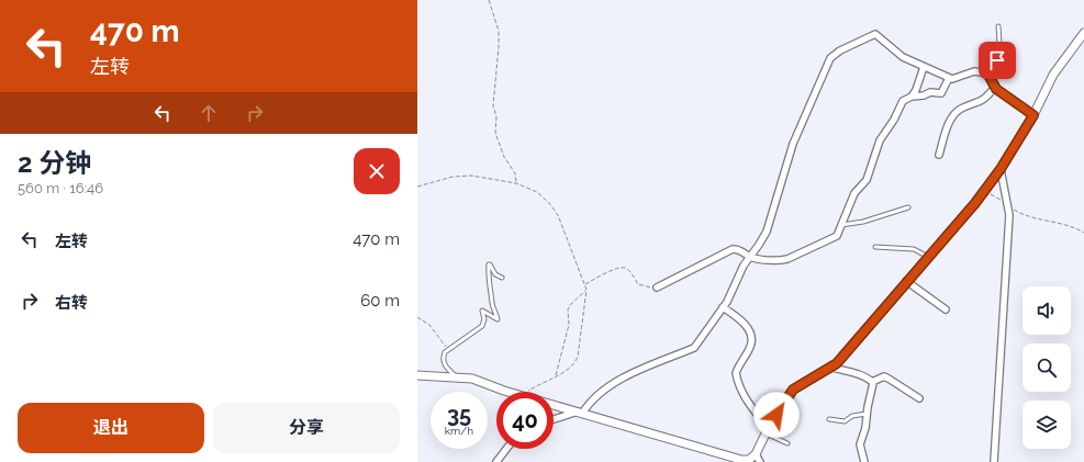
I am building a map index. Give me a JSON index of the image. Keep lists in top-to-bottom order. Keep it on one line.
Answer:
{"page":{"turn":["470 m","左转"],"heading":["2 分钟","560 m · 16:46"],"list":[{"name":"左转","value":"470 m"},{"name":"右转","value":"60 m"}],"speed":"35 km/h","limit":"40","buttons":["退出","分享"]}}
